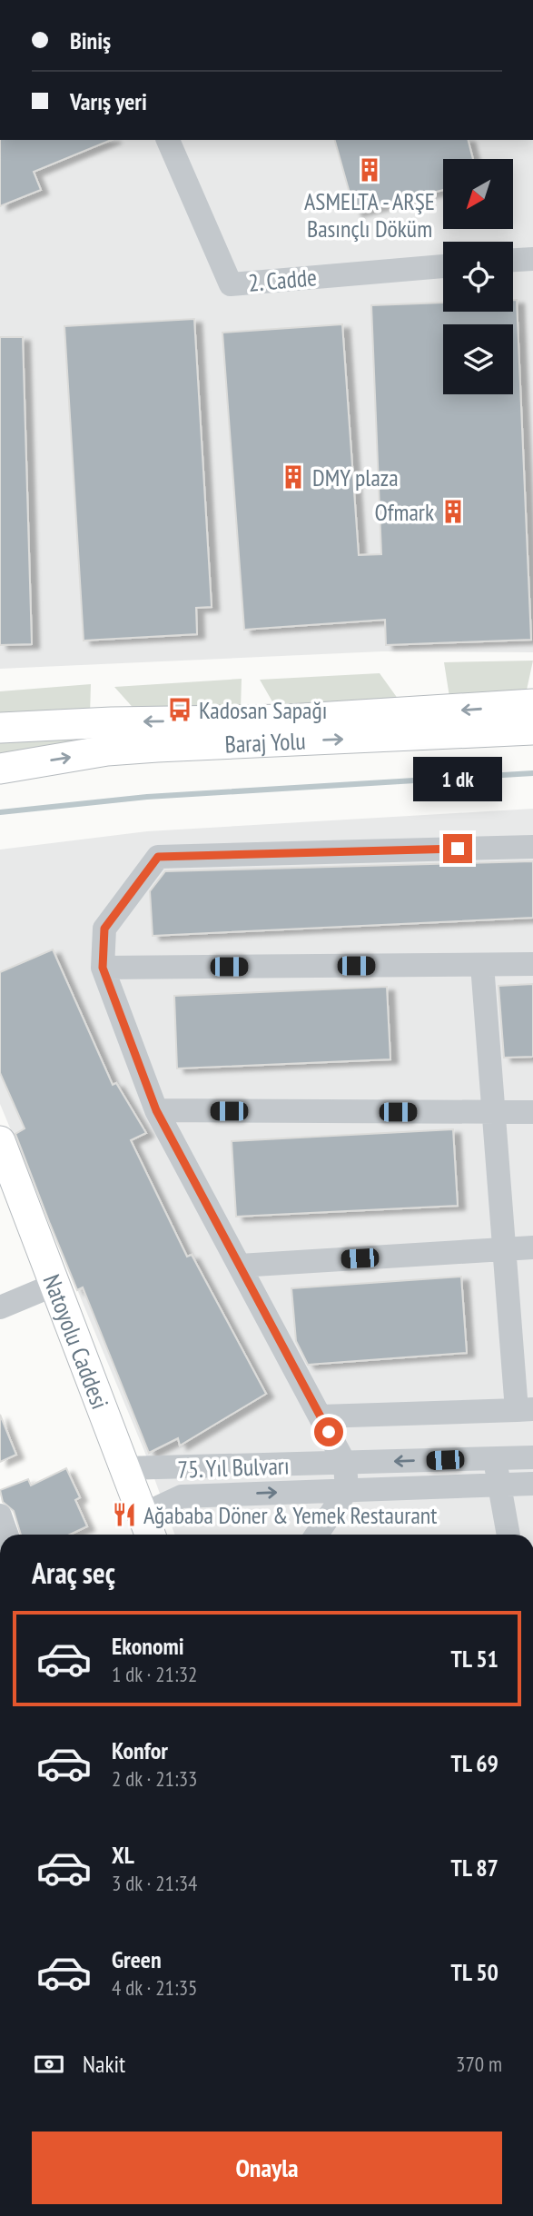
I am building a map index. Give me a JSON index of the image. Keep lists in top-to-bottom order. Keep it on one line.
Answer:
{"streets":{"main road":["Baraj Yolu","Natoyolu Caddesi"],"street":["2. Cadde","75. Yıl Bulvarı"]},"crossings":[["Natoyolu Caddesi","75. Yıl Bulvarı"]],"places":{"building":["ASMELTA - ARŞE Basınçlı Döküm","DMY plaza","Ofmark"],"bus stop":["Kadosan Sapağı"],"restaurant":["Ağababa Döner & Yemek Restaurant"]},"north":"bottom left","page":{"banner":["Biniş","Varış yeri"],"bubble":"1 dk","heading":"Araç seç","list":[{"name":"Ekonomi","note":"1 dk · 21:32","value":"TL 51"},{"name":"Konfor","note":"2 dk · 21:33","value":"TL 69"},{"name":"XL","note":"3 dk · 21:34","value":"TL 87"},{"name":"Green","note":"4 dk · 21:35","value":"TL 50"}],"pay":["Nakit","370 m"],"buttons":"Onayla"}}
